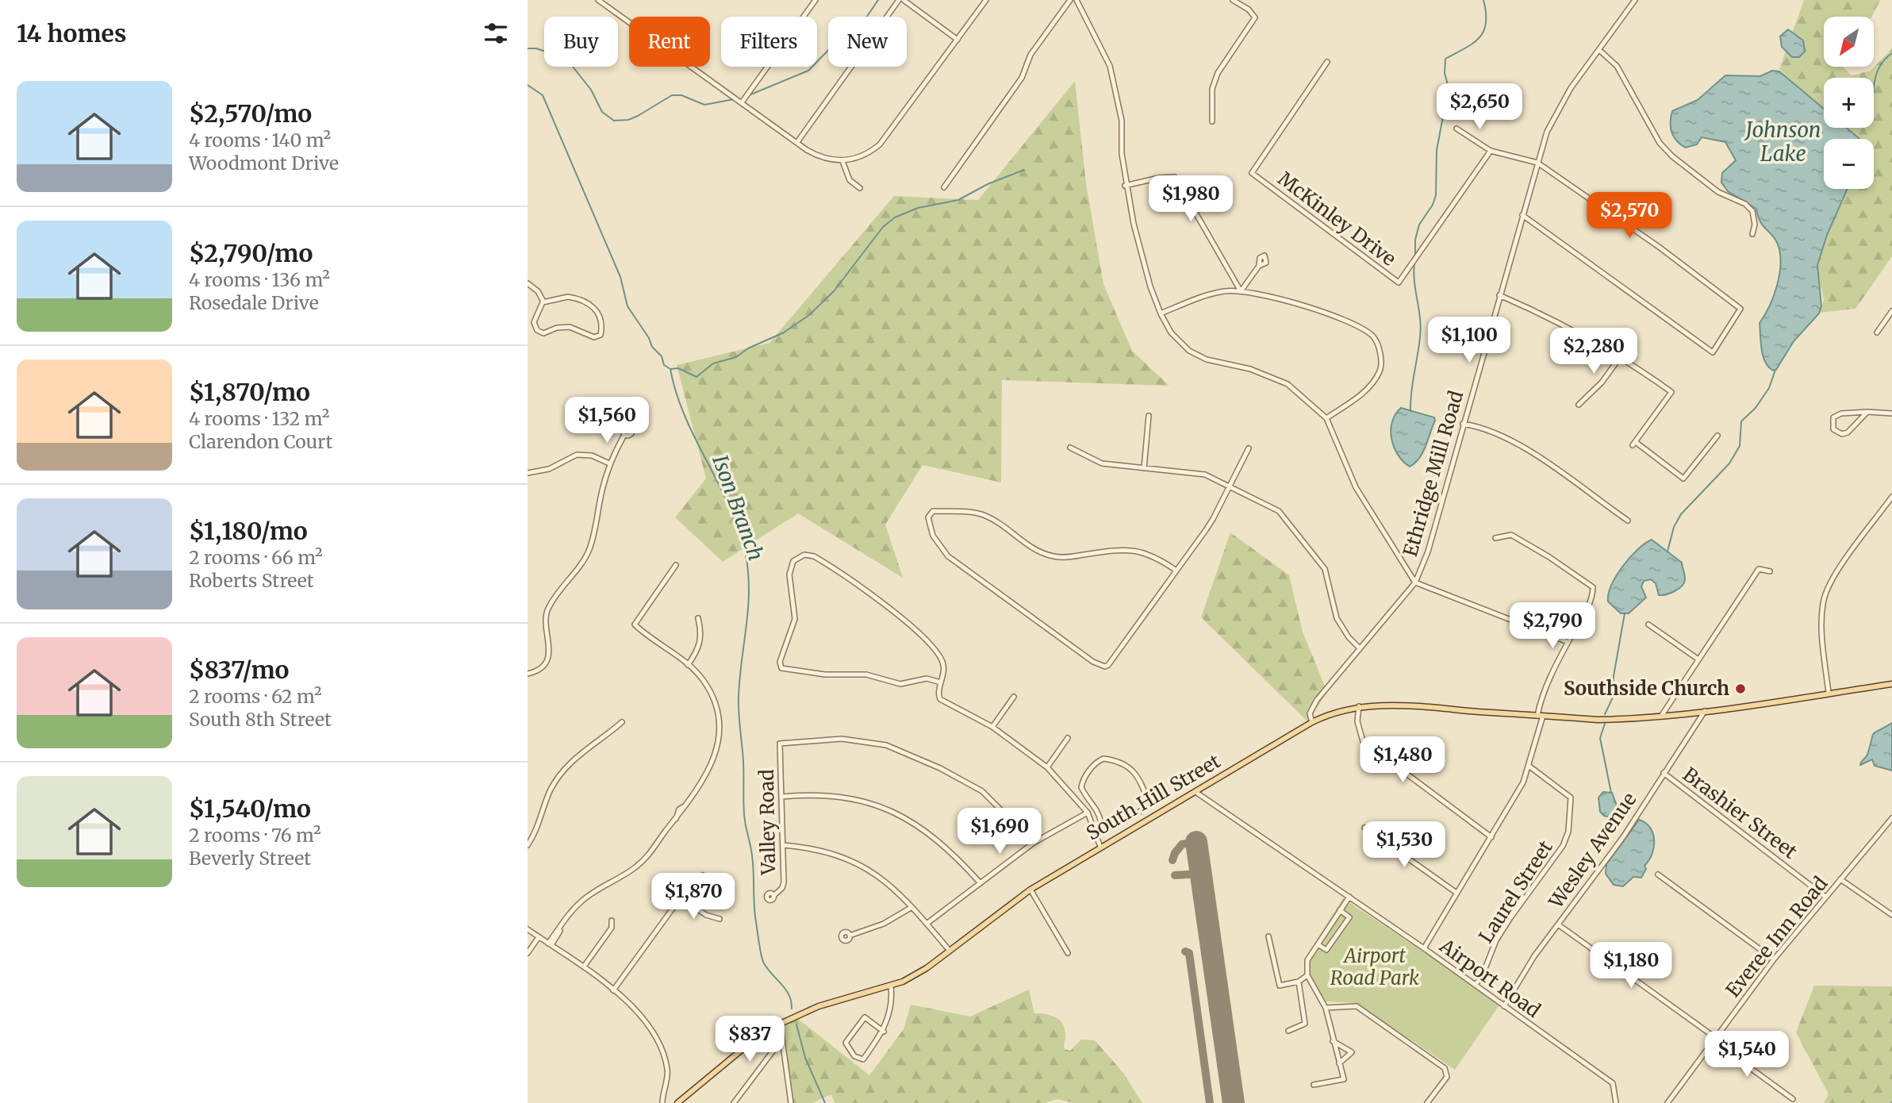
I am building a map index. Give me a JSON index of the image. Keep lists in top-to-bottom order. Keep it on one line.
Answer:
{"streets":{"main road":["South Hill Street"],"street":["McKinley Drive","Ethridge Mill Road","Brashier Street","Valley Road","Wesley Avenue","Laurel Street","Everee Inn Road","Airport Road"]},"crossings":[["Ethridge Mill Road","South Hill Street"],["South Hill Street","Wesley Avenue"],["South Hill Street","Airport Road"],["Brashier Street","Wesley Avenue"],["Brashier Street","Everee Inn Road"],["Wesley Avenue","Airport Road"],["Laurel Street","Airport Road"]],"water":["Johnson Lake","Ison Branch"],"parks":["Airport Road Park"],"places":["Southside Church"],"north":"bottom left","page":{"heading":"14 homes","map_buttons":["+","−"],"chip":["Buy","Rent","Filters","New"],"list":[{"name":"$2,570/mo","note":"4 rooms · 140 m² · Woodmont Drive"},{"name":"$2,790/mo","note":"4 rooms · 136 m² · Rosedale Drive"},{"name":"$1,870/mo","note":"4 rooms · 132 m² · Clarendon Court"},{"name":"$1,180/mo","note":"2 rooms · 66 m² · Roberts Street"},{"name":"$837/mo","note":"2 rooms · 62 m² · South 8th Street"},{"name":"$1,540/mo","note":"2 rooms · 76 m² · Beverly Street"}],"price":["$2,650","$1,980","$2,570","$1,100","$2,280","$1,560","$2,790","$1,480","$1,690","$1,530","$1,870","$1,180","$837","$1,540"]}}
